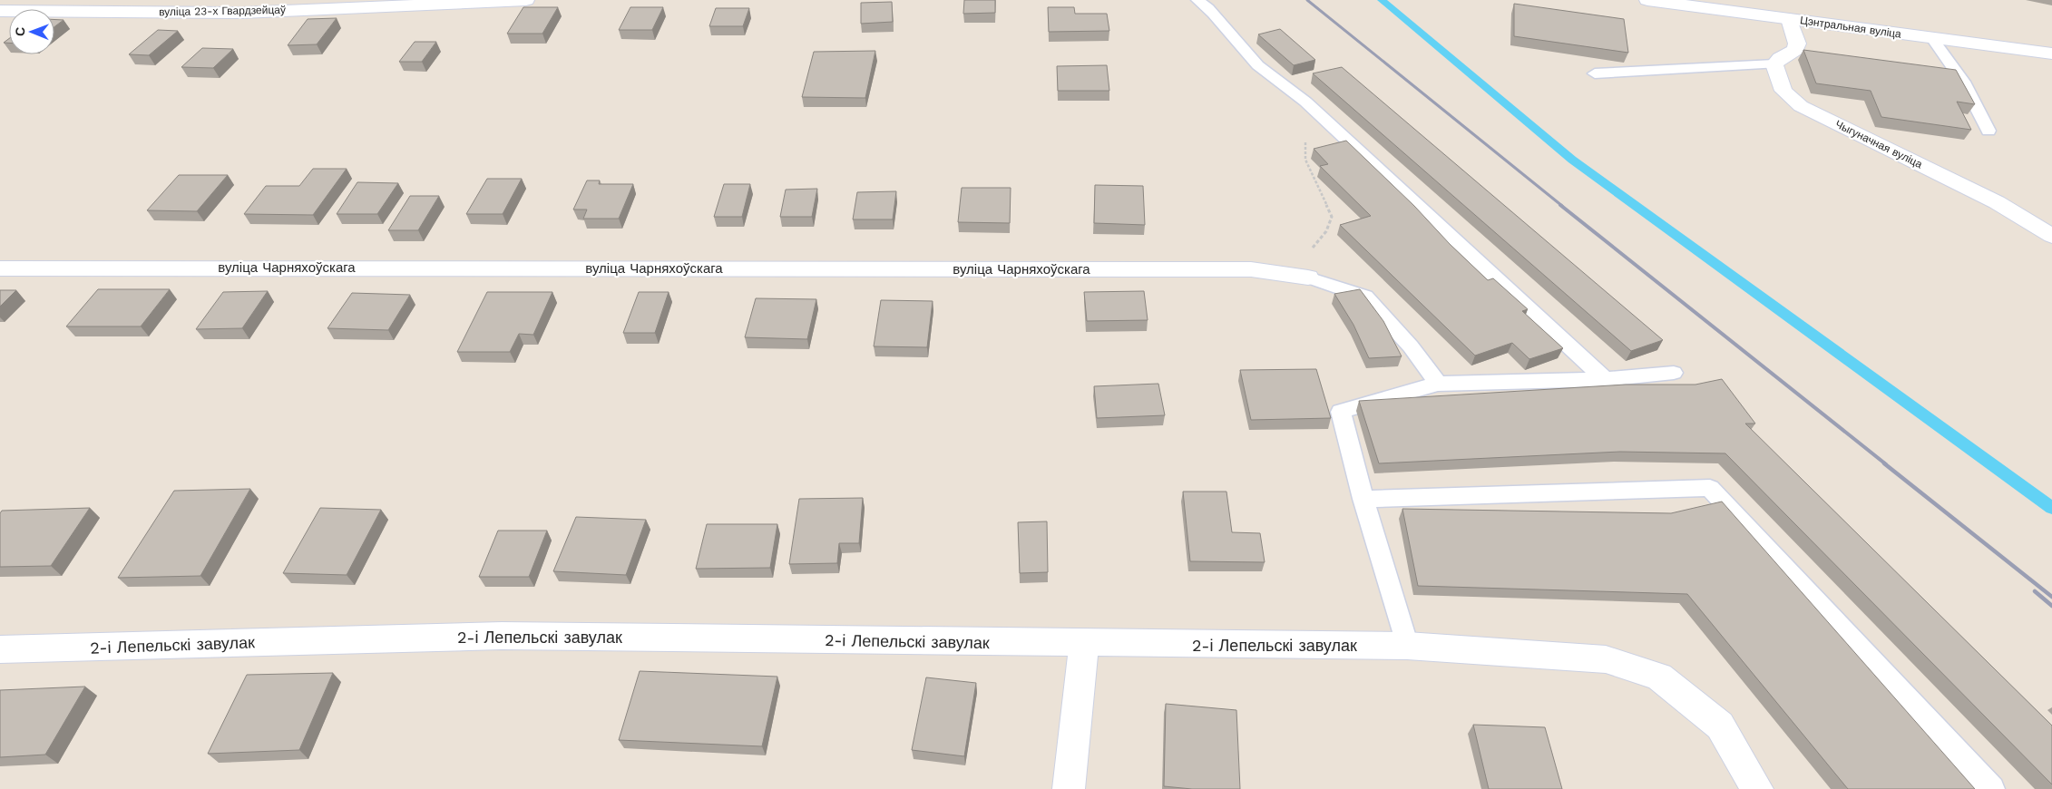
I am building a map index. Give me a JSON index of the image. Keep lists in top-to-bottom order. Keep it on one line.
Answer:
{"streets":{"street":["вуліца 23-х Гвардзейцаў","Цэнтральная вуліца","Чыгуначная вуліца","вуліца Чарняхоўскага","2-і Лепельскі завулак"]},"north":"left"}
